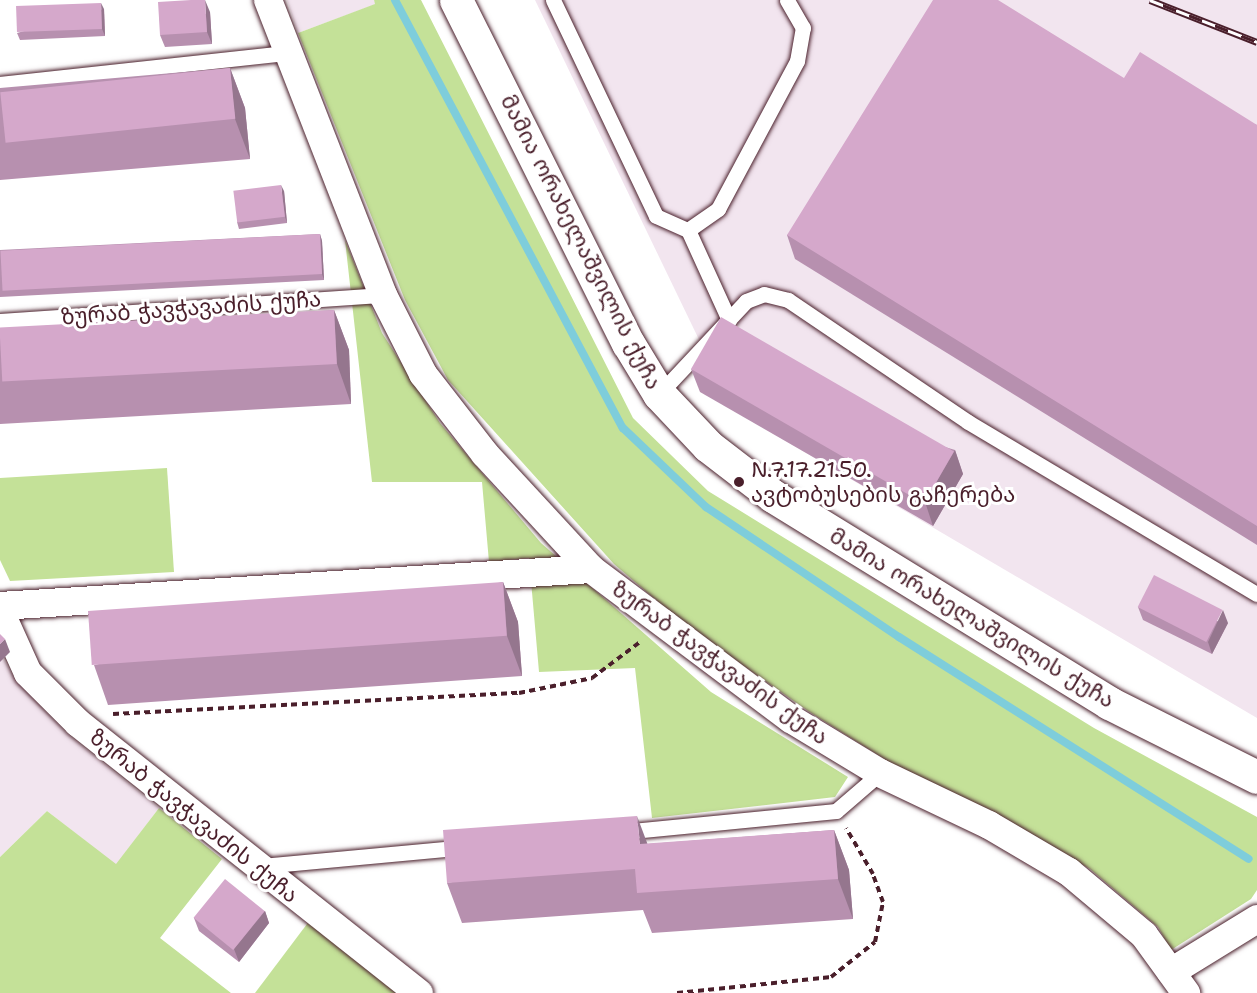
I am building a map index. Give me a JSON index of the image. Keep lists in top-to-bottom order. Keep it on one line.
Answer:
{"streets":{"street":["მამია ორახელაშვილის ქუჩა","ზურაბ ჭავჭავაძის ქუჩა"]},"places":["N.7.17.21.50. ავტობუსების გაჩერება"]}
